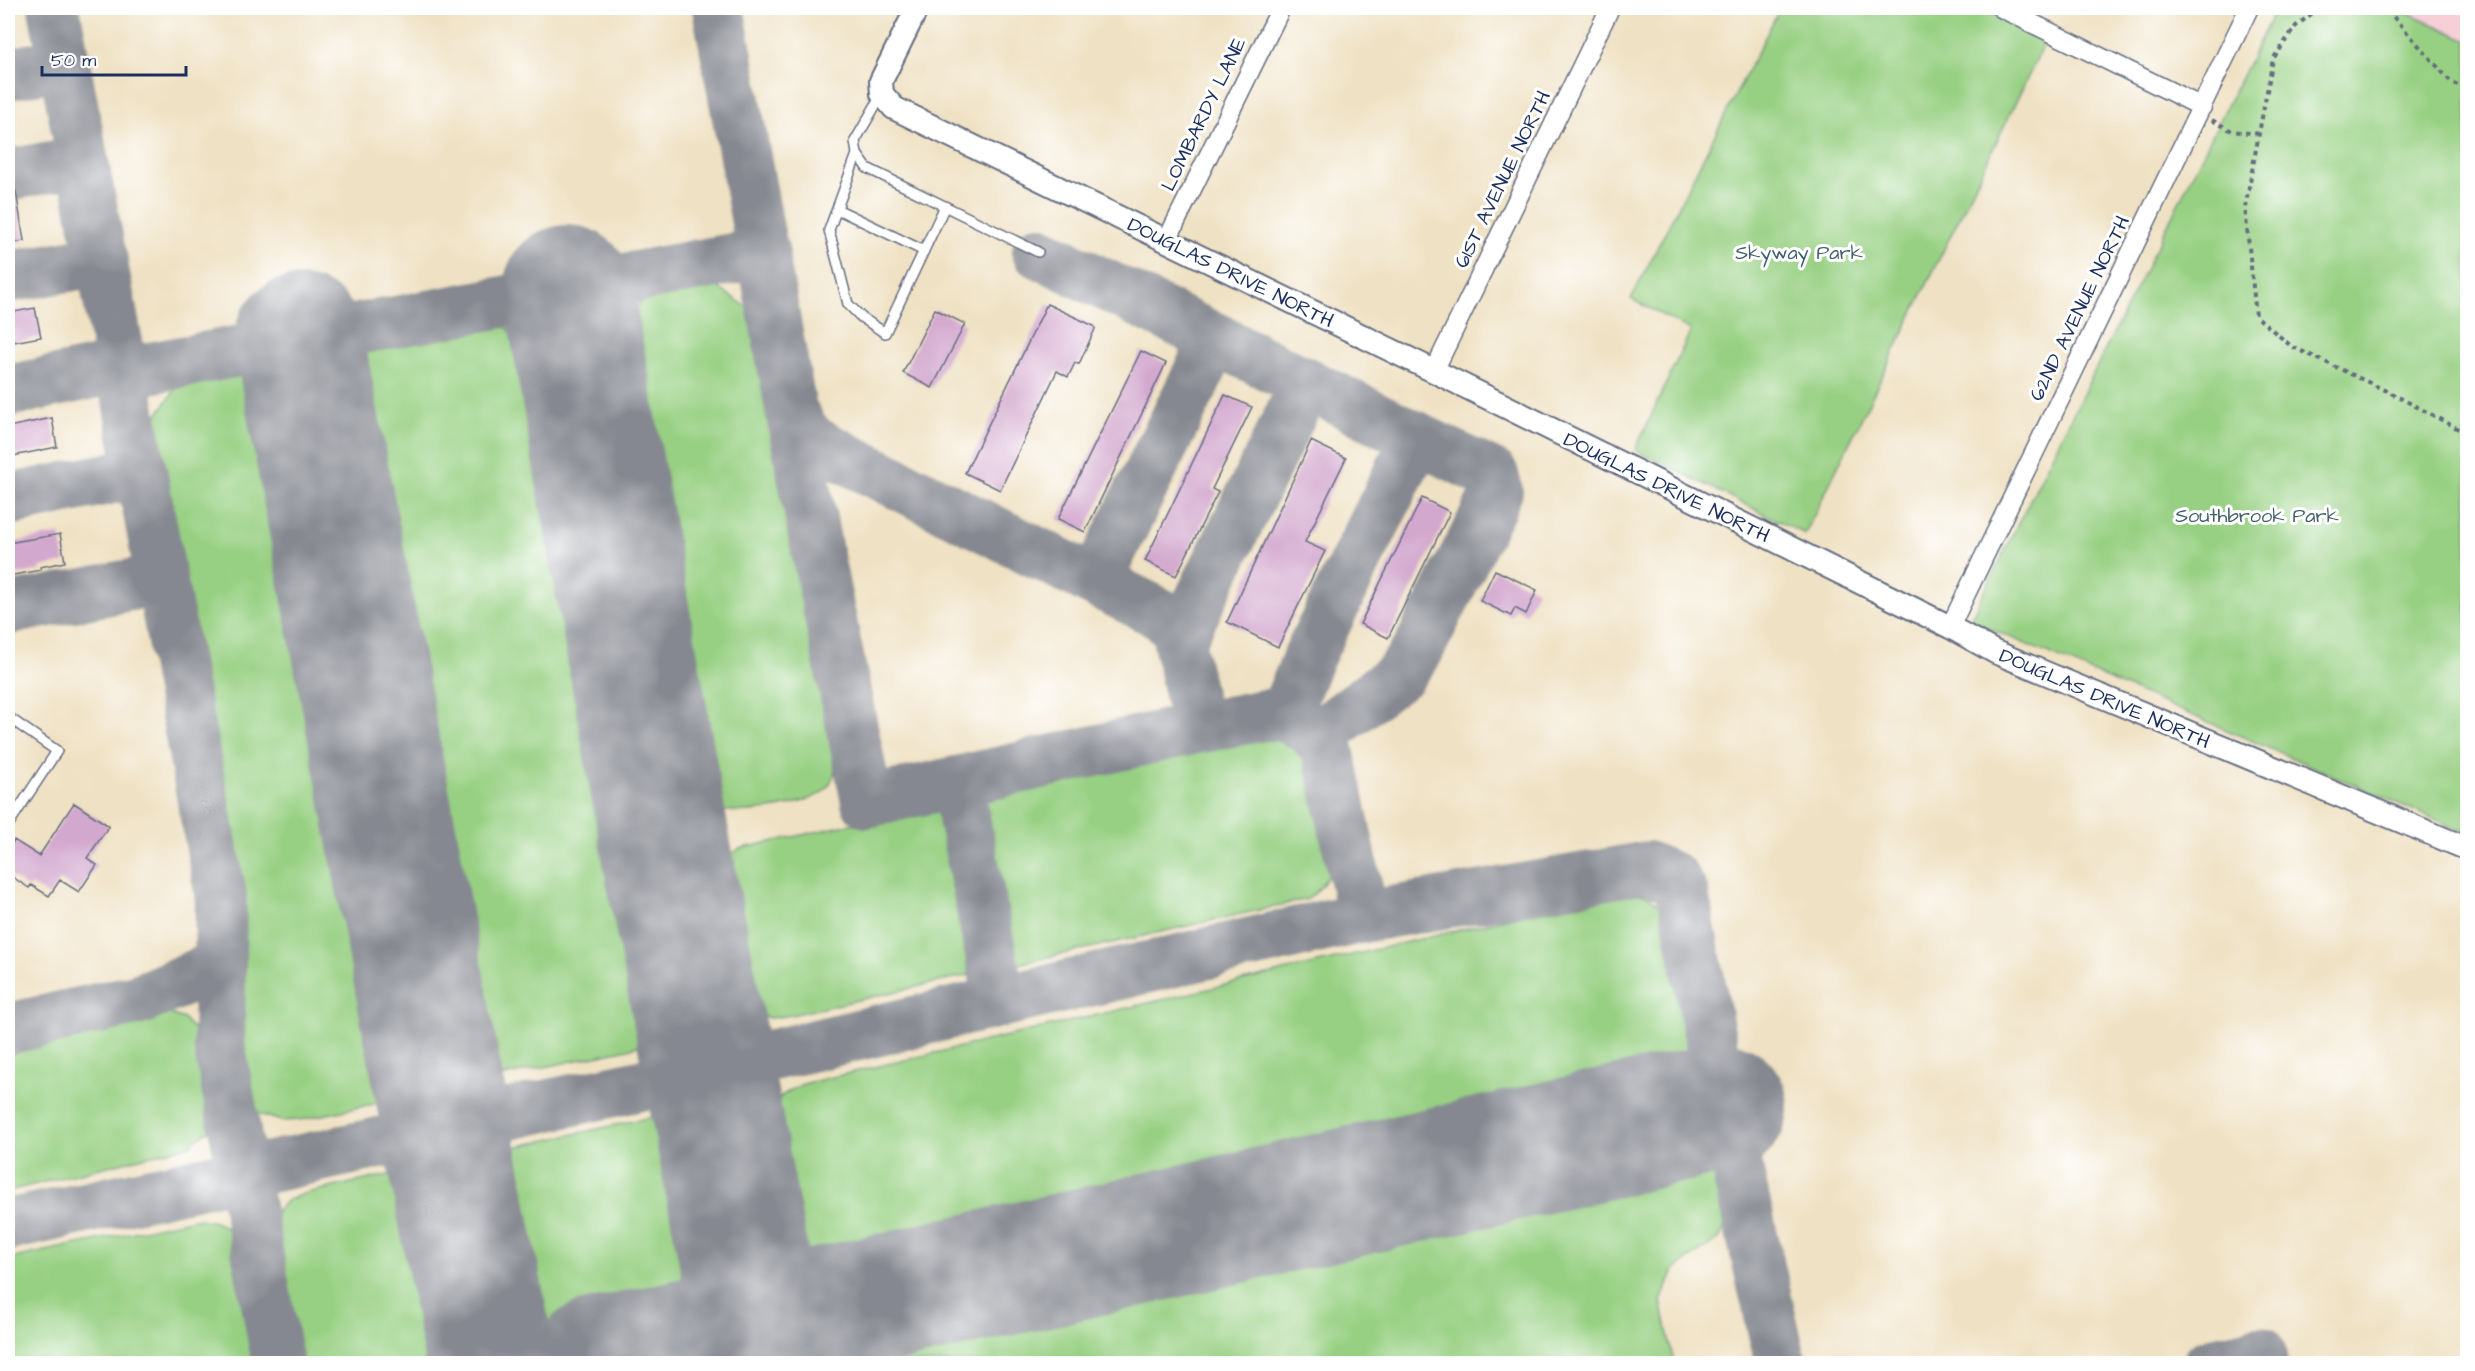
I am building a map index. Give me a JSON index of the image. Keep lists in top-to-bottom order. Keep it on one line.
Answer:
{"streets":{"street":["LOMBARDY LANE","61ST AVENUE NORTH","DOUGLAS DRIVE NORTH","62ND AVENUE NORTH"]},"crossings":[["LOMBARDY LANE","DOUGLAS DRIVE NORTH"],["61ST AVENUE NORTH","DOUGLAS DRIVE NORTH"],["DOUGLAS DRIVE NORTH","62ND AVENUE NORTH"]],"parks":["Skyway Park","Southbrook Park"],"scale_bar":"50 m"}
